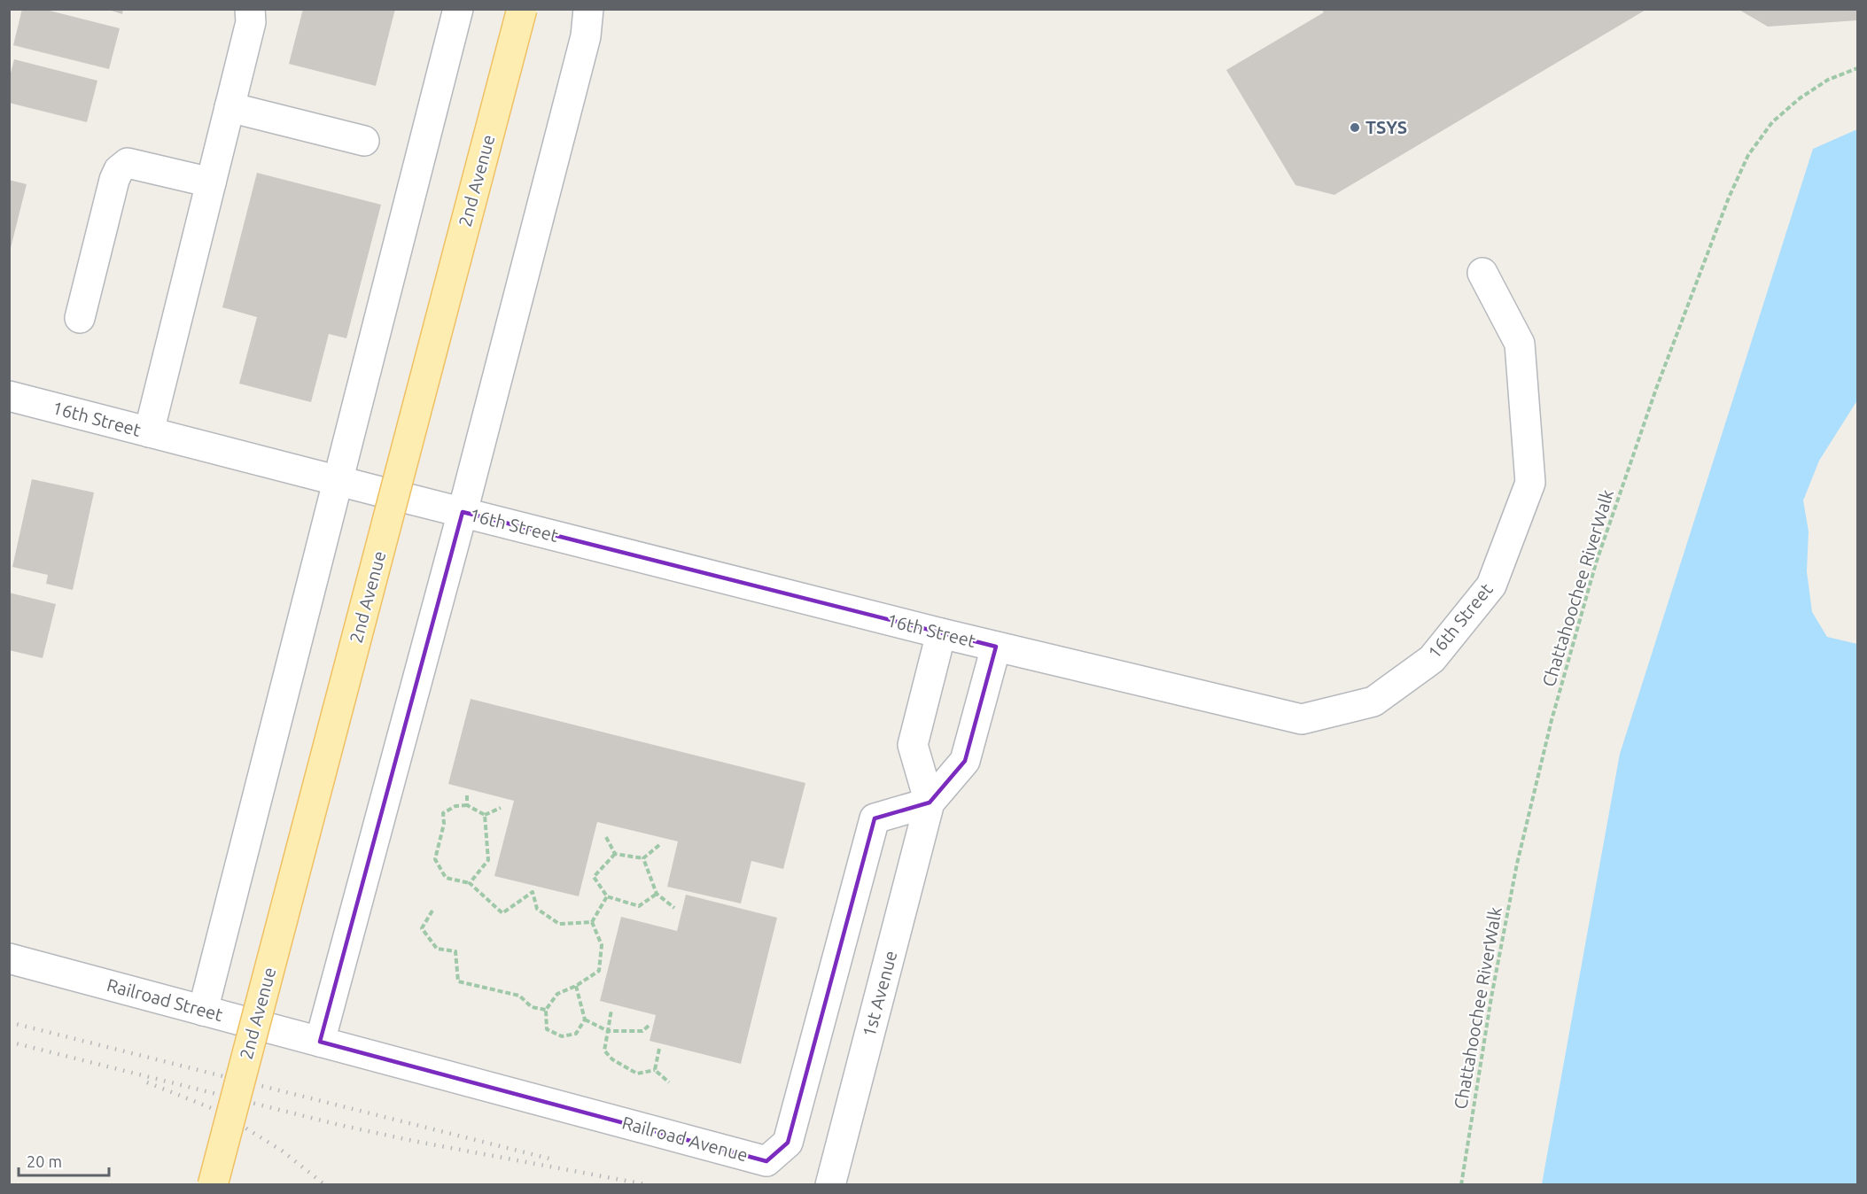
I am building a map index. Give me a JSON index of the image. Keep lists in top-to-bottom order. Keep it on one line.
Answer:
{"streets":{"main road":["2nd Avenue"],"street":["16th Street","1st Avenue","Railroad Street","Railroad Avenue"],"path":["Chattahoochee RiverWalk"]},"crossings":[["16th Street","1st Avenue"],["1st Avenue","Railroad Avenue"],["Railroad Street","Railroad Avenue"]],"places":["TSYS"],"scale_bar":"20 m"}
